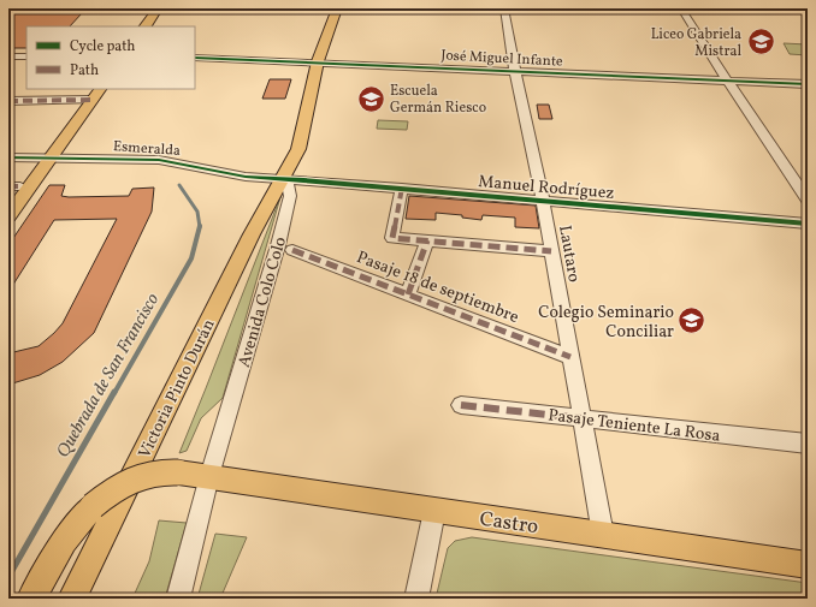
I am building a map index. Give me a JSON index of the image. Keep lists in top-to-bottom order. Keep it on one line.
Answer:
{"streets":{"main road":["Victoria Pinto Durán","Castro"],"street":["José Miguel Infante","Esmeralda","Manuel Rodríguez","Lautaro","Pasaje 18 de septiembre","Avenida Colo Colo","Pasaje Teniente La Rosa"]},"crossings":[["José Miguel Infante","Lautaro"],["Esmeralda","Manuel Rodríguez"],["Esmeralda","Avenida Colo Colo"],["Esmeralda","Victoria Pinto Durán"],["Manuel Rodríguez","Lautaro"],["Manuel Rodríguez","Avenida Colo Colo"],["Manuel Rodríguez","Victoria Pinto Durán"],["Lautaro","Pasaje 18 de septiembre"],["Lautaro","Pasaje Teniente La Rosa"],["Lautaro","Castro"],["Avenida Colo Colo","Victoria Pinto Durán"],["Avenida Colo Colo","Castro"]],"water":["Quebrada de San Francisco"],"places":{"school or university":["Liceo Gabriela Mistral","Escuela Germán Riesco","Colegio Seminario Conciliar"]},"legend":["Cycle path","Path"]}
